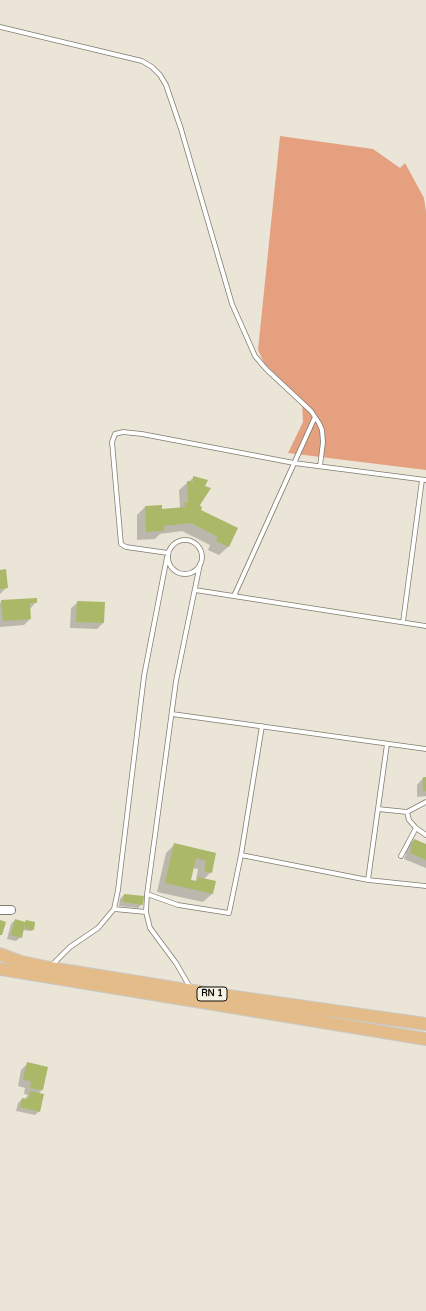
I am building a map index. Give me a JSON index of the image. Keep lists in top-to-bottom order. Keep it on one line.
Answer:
{"streets":{"main road":["RN 1"]}}
